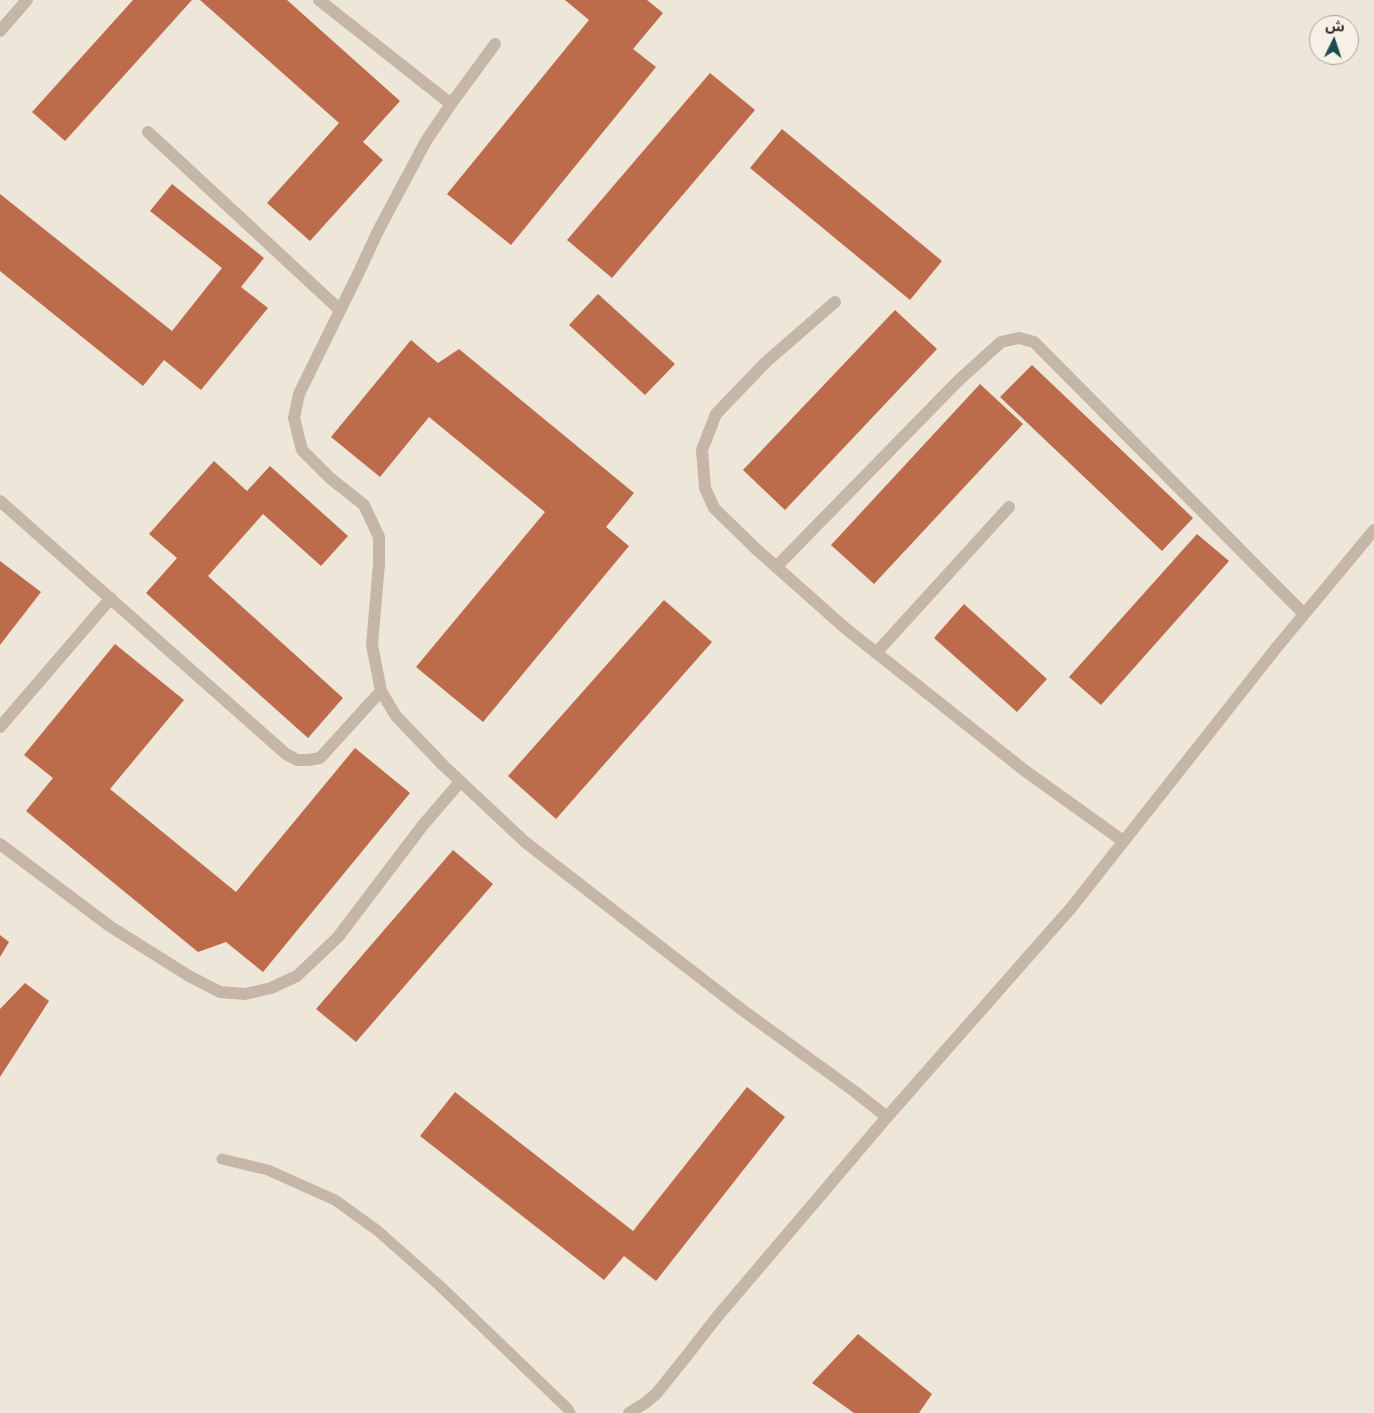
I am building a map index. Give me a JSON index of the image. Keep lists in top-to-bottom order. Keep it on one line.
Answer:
{"north":"top"}
